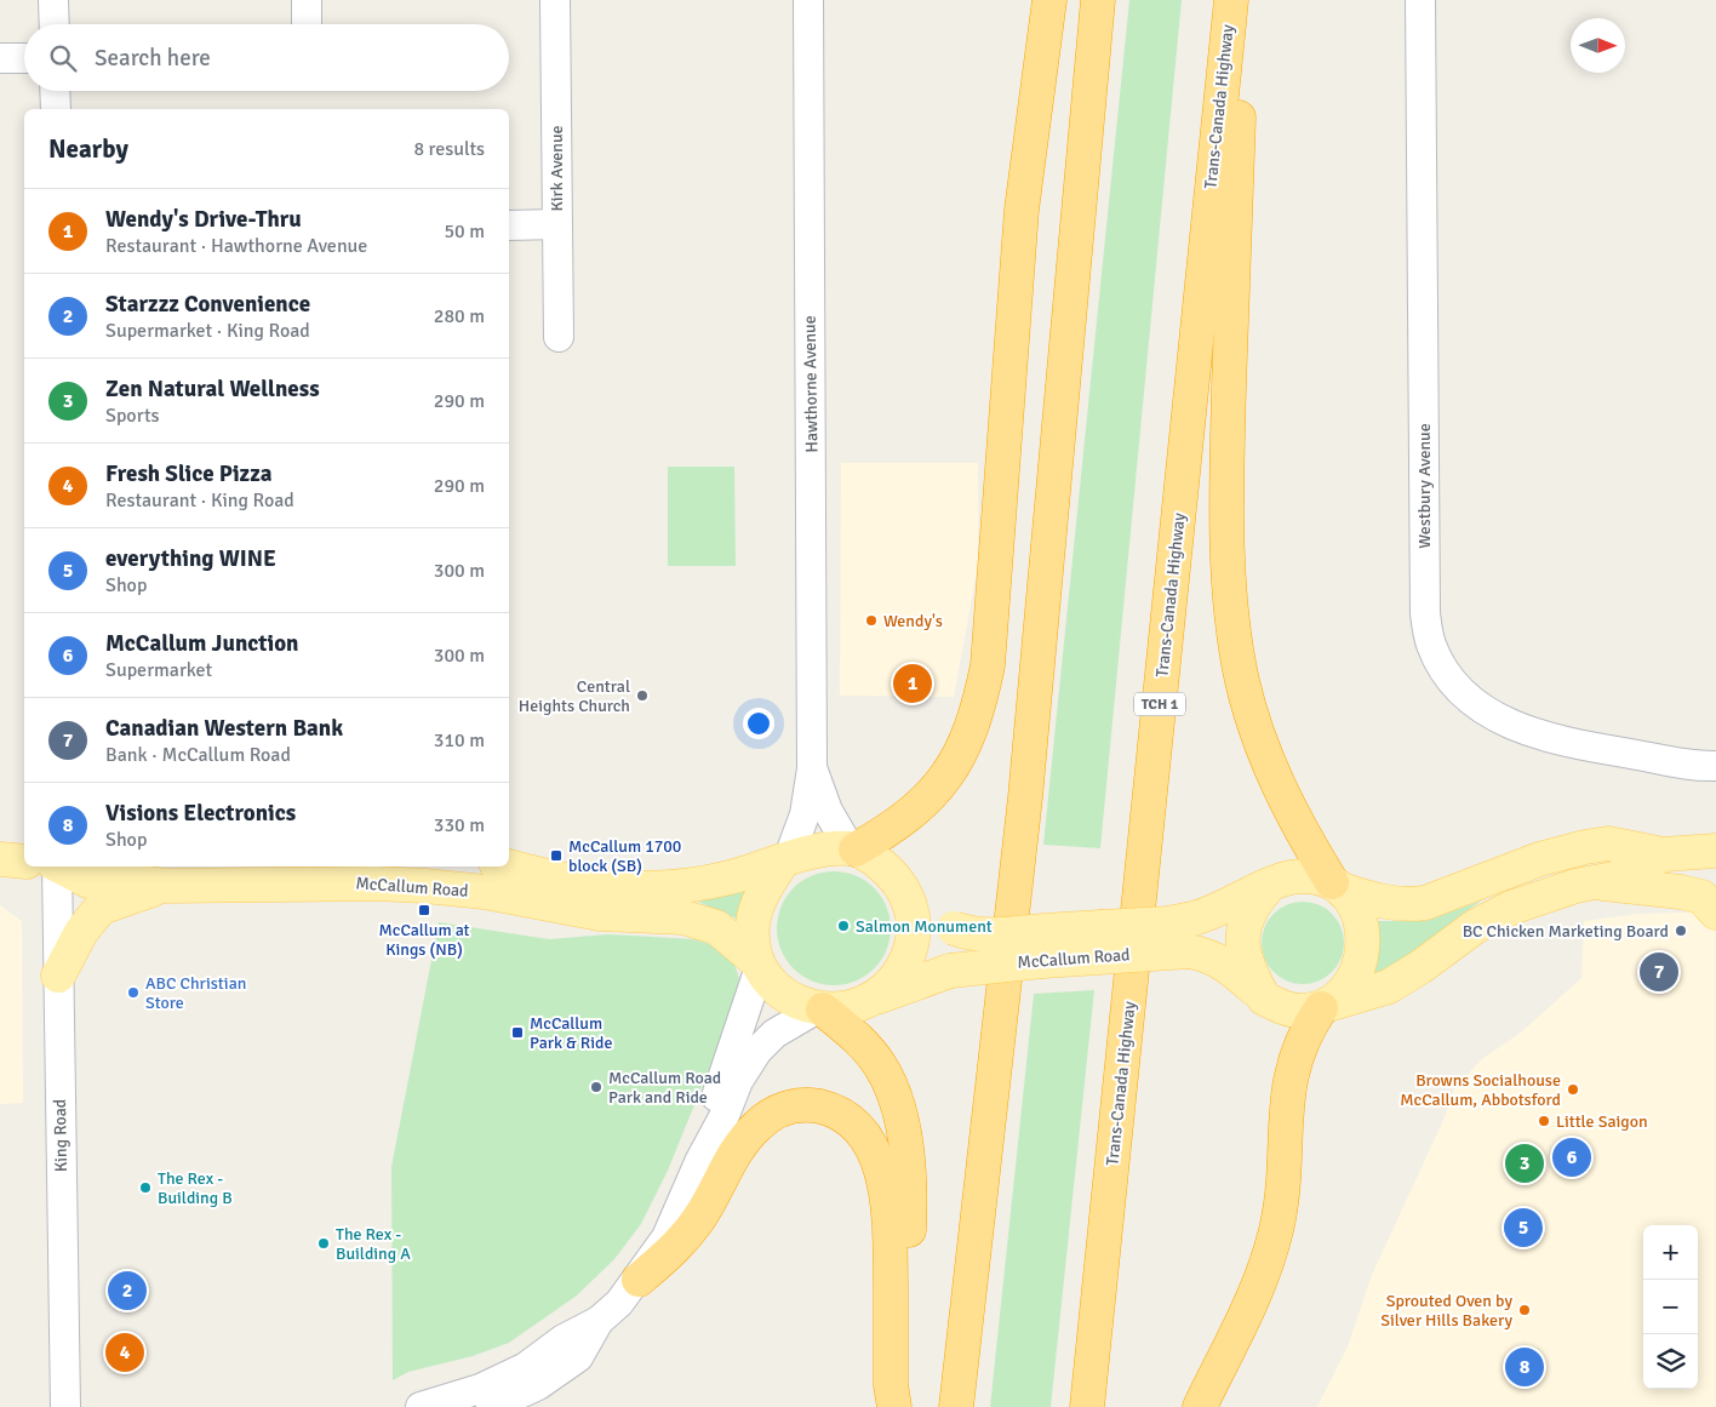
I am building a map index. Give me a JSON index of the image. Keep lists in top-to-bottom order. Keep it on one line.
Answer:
{"streets":{"highway":["Trans-Canada Highway","TCH 1"],"main road":["McCallum Road"],"street":["Kirk Avenue","Hawthorne Avenue","Westbury Avenue","King Road"]},"crossings":[["Hawthorne Avenue","McCallum Road"]],"places":{"other":["Wendy's","Central Heights Church","Salmon Monument","BC Chicken Marketing Board","ABC Christian Store","McCallum Road Park and Ride","Browns Socialhouse McCallum, Abbotsford","Little Saigon","The Rex - Building B","The Rex - Building A","Sprouted Oven by Silver Hills Bakery"],"transit":["McCallum 1700 block (SB)","McCallum at Kings (NB)","McCallum Park & Ride"]},"north":"right","page":{"search":"Search here","heading":["Nearby","8 results"],"list":[{"mark":"1","name":"Wendy's Drive-Thru","note":"Restaurant · Hawthorne Avenue","value":"50 m"},{"mark":"2","name":"Starzzz Convenience","note":"Supermarket · King Road","value":"280 m"},{"mark":"3","name":"Zen Natural Wellness","note":"Sports","value":"290 m"},{"mark":"4","name":"Fresh Slice Pizza","note":"Restaurant · King Road","value":"290 m"},{"mark":"5","name":"everything WINE","note":"Shop","value":"300 m"},{"mark":"6","name":"McCallum Junction","note":"Supermarket","value":"300 m"},{"mark":"7","name":"Canadian Western Bank","note":"Bank · McCallum Road","value":"310 m"},{"mark":"8","name":"Visions Electronics","note":"Shop","value":"330 m"}],"pins":["1","7","6","3","5","2","4","8"],"map_buttons":["+","−"]}}
